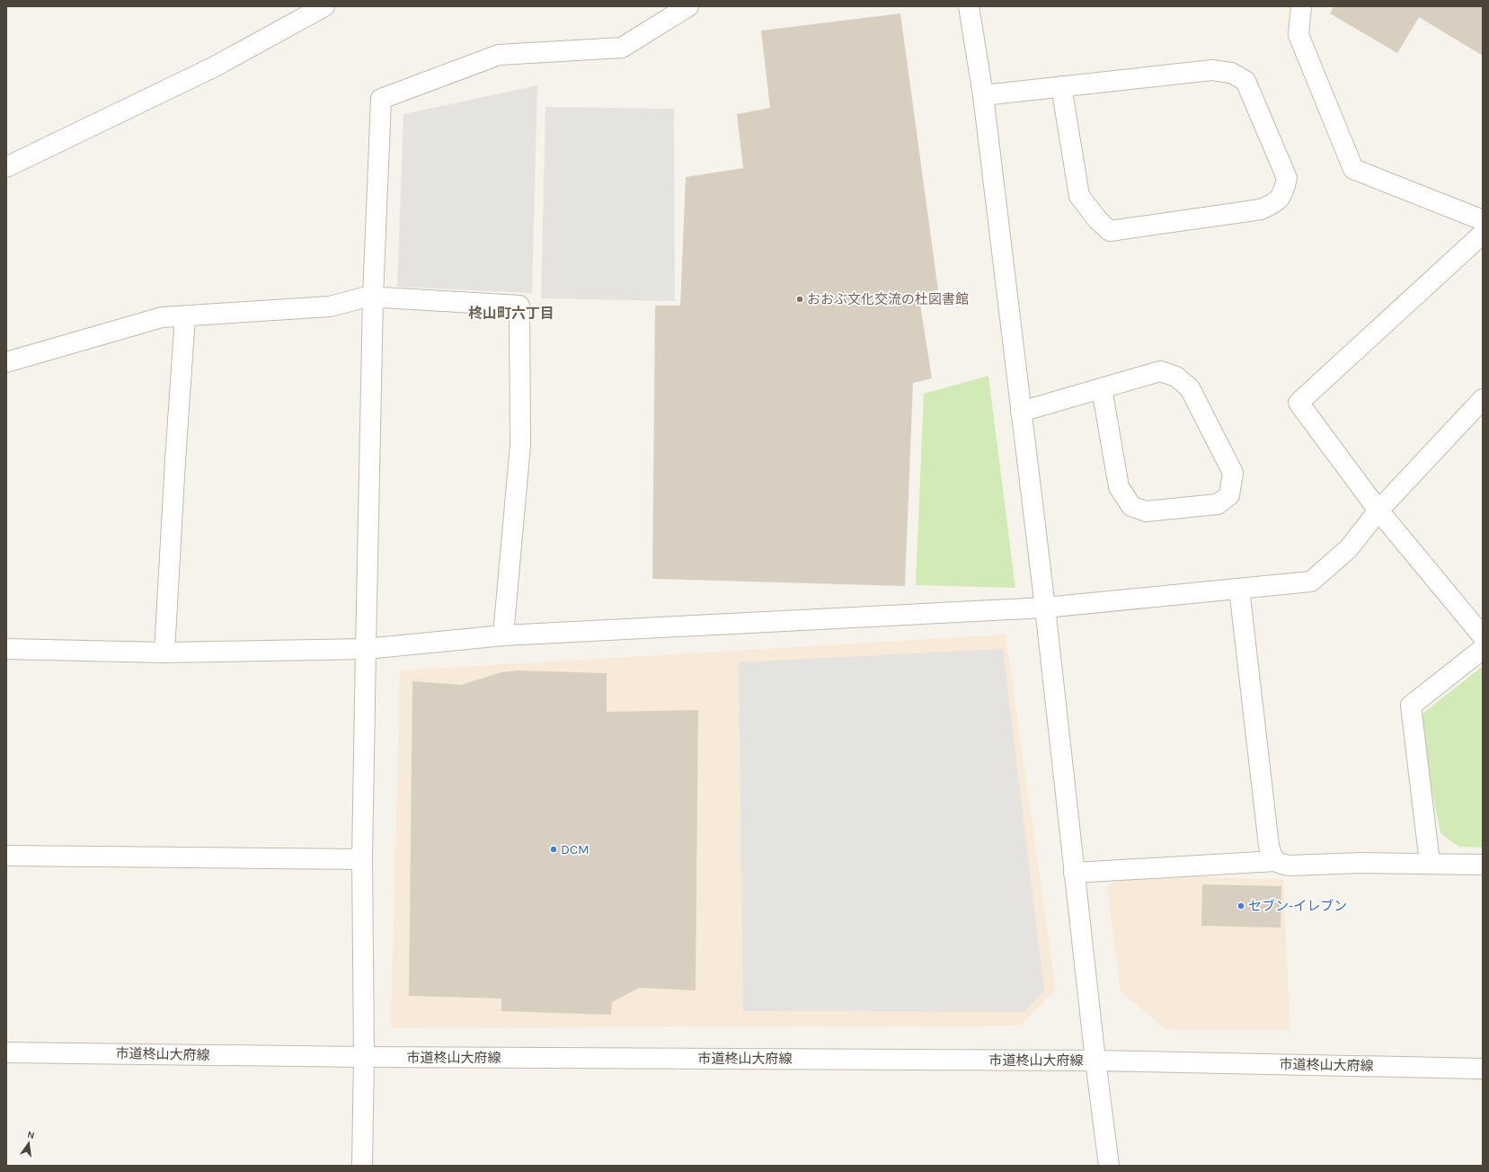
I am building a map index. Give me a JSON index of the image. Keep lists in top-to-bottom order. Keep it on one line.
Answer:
{"streets":{"street":["市道柊山大府線"]},"districts":["柊山町六丁目"],"places":["おおぶ文化交流の杜図書館","DCM","セブン-イレブン"],"north":"top"}
